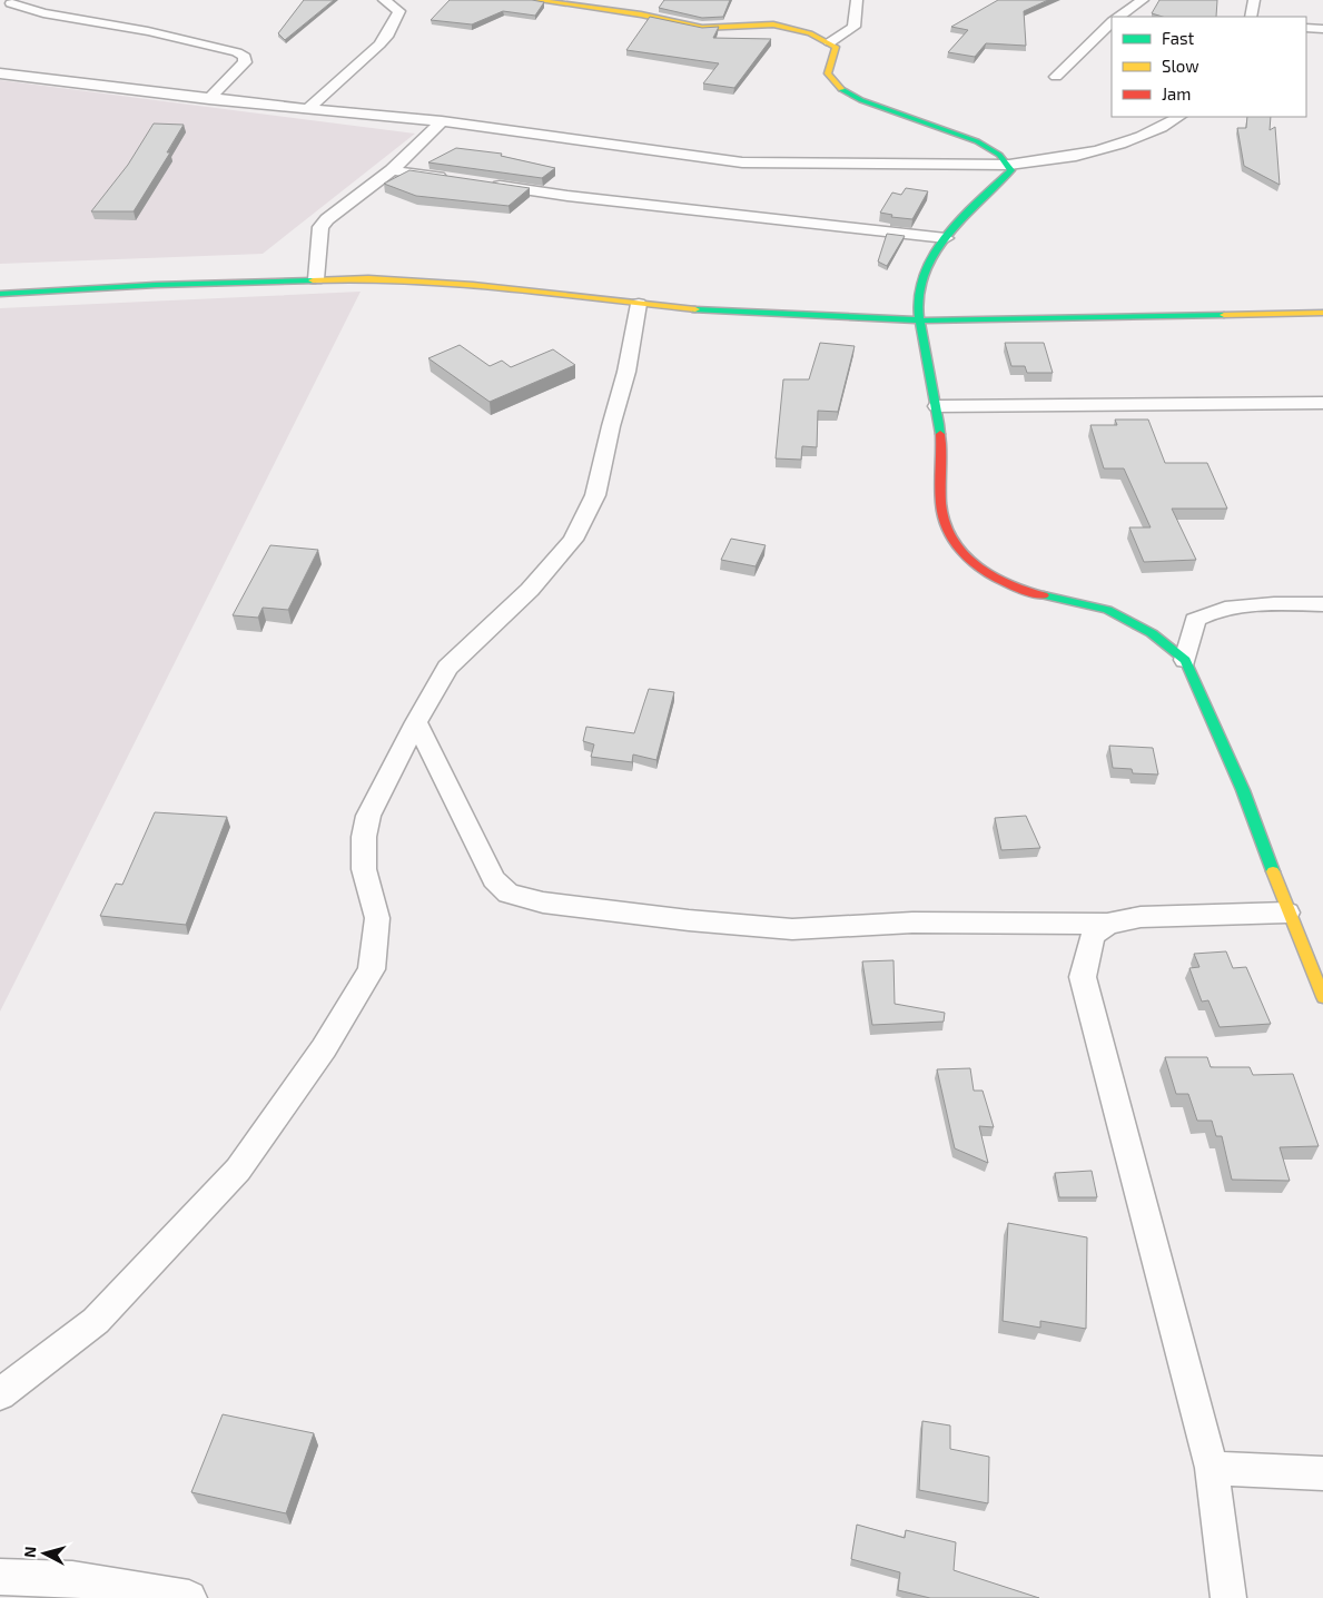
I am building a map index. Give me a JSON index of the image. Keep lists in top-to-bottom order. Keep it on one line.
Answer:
{"legend":["Fast","Slow","Jam"],"north":"left"}
